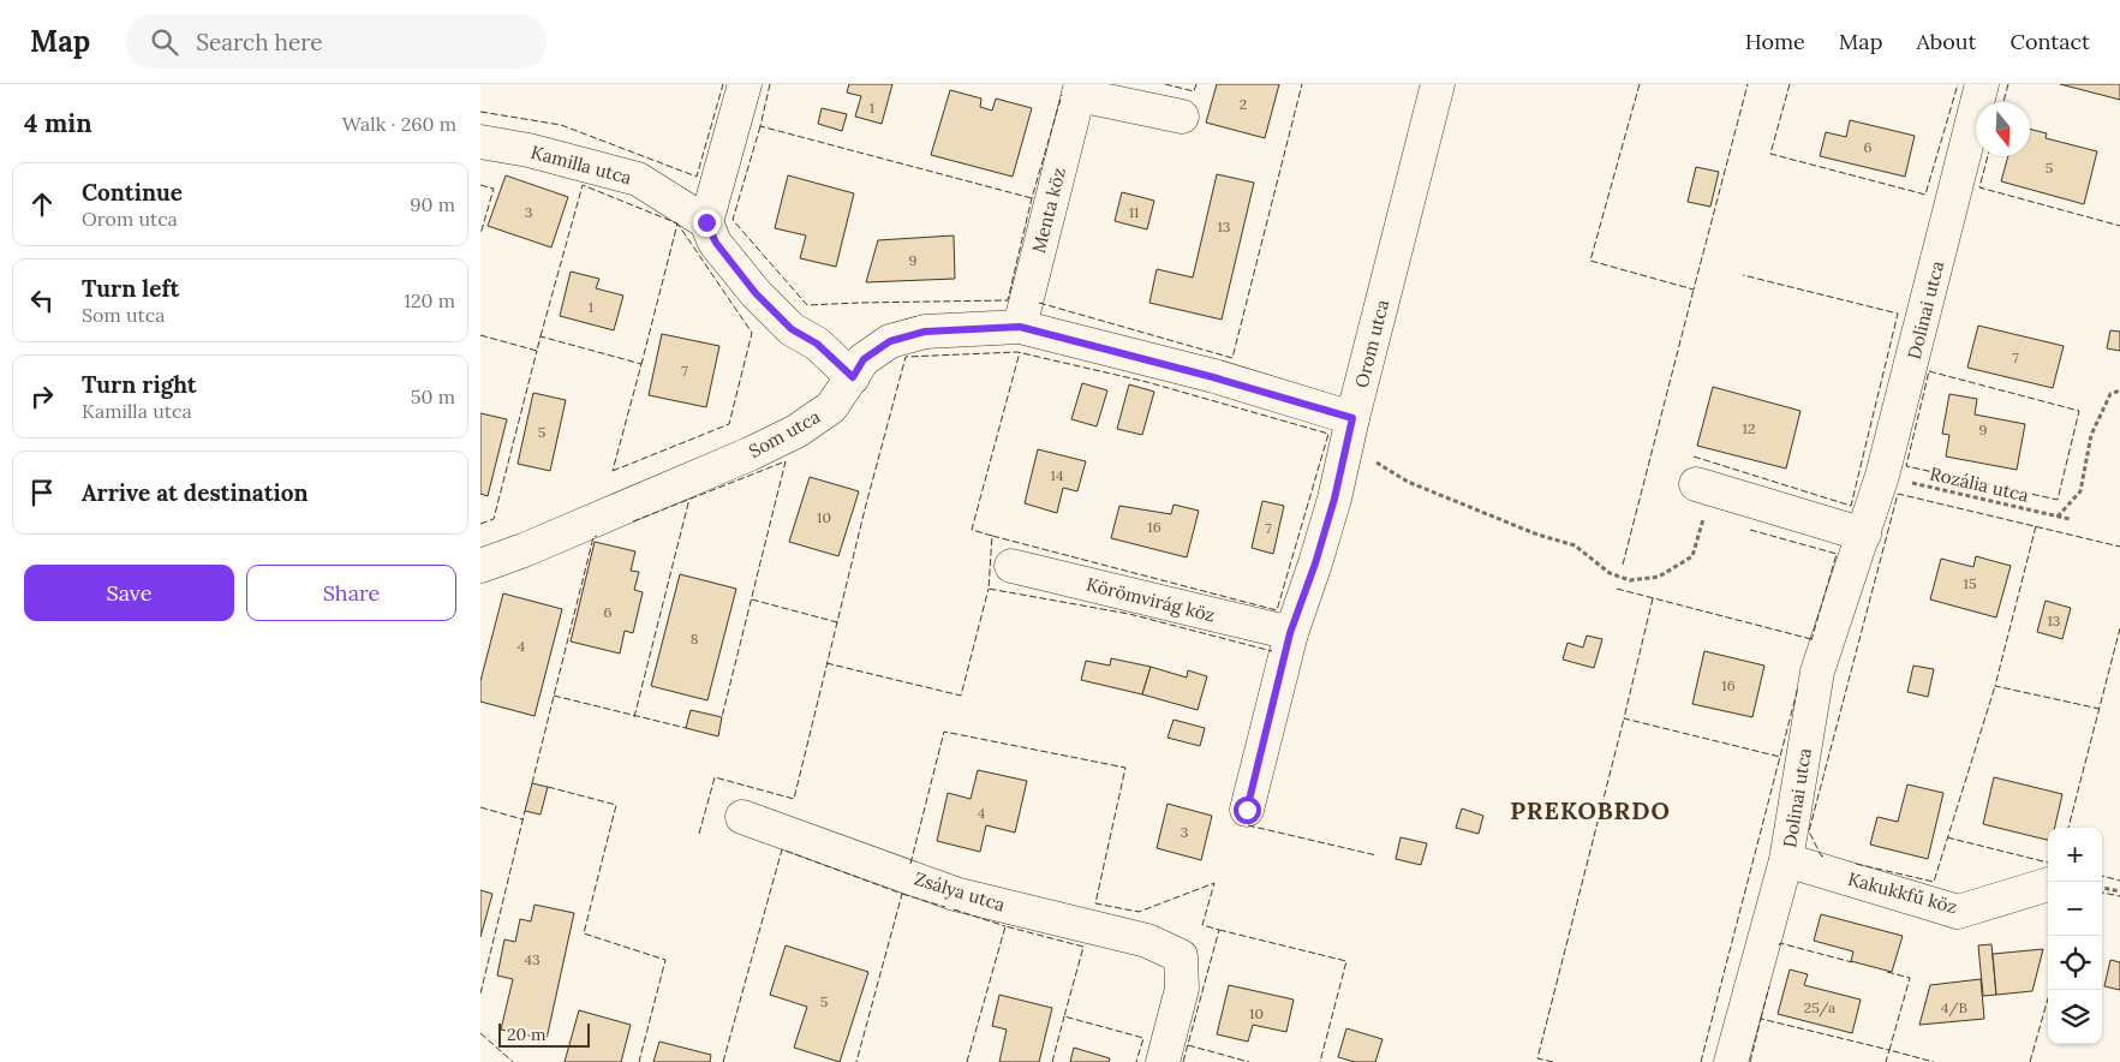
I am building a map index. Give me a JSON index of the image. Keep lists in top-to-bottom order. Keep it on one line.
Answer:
{"streets":{"street":["Kamilla utca","Menta köz","Dolinai utca","Orom utca","Som utca","Körömvirág köz","Zsálya utca","Kakukkfű köz"],"path":["Rozália utca"]},"crossings":[["Kamilla utca","Som utca"],["Menta köz","Som utca"],["Dolinai utca","Rozália utca"],["Dolinai utca","Kakukkfű köz"],["Orom utca","Som utca"],["Orom utca","Körömvirág köz"]],"districts":["PREKOBRDO"],"house_numbers":["2","1","6","5","3","11","13","9","1","7","7","12","9","5","14","10","16","7","15","6","13","8","4","16","4","3","43","5","25/a","4/B","10"],"scale_bar":"20 m","north":"bottom","page":{"header":"Map","search":"Search here","nav":["Home","Map","About","Contact"],"heading":["4 min","Walk · 260 m"],"list":[["Continue","Orom utca","90 m"],["Turn left","Som utca","120 m"],["Turn right","Kamilla utca","50 m"],"Arrive at destination"],"buttons":["Save","Share"],"map_buttons":["+","−"],"scale":"20 m"}}
